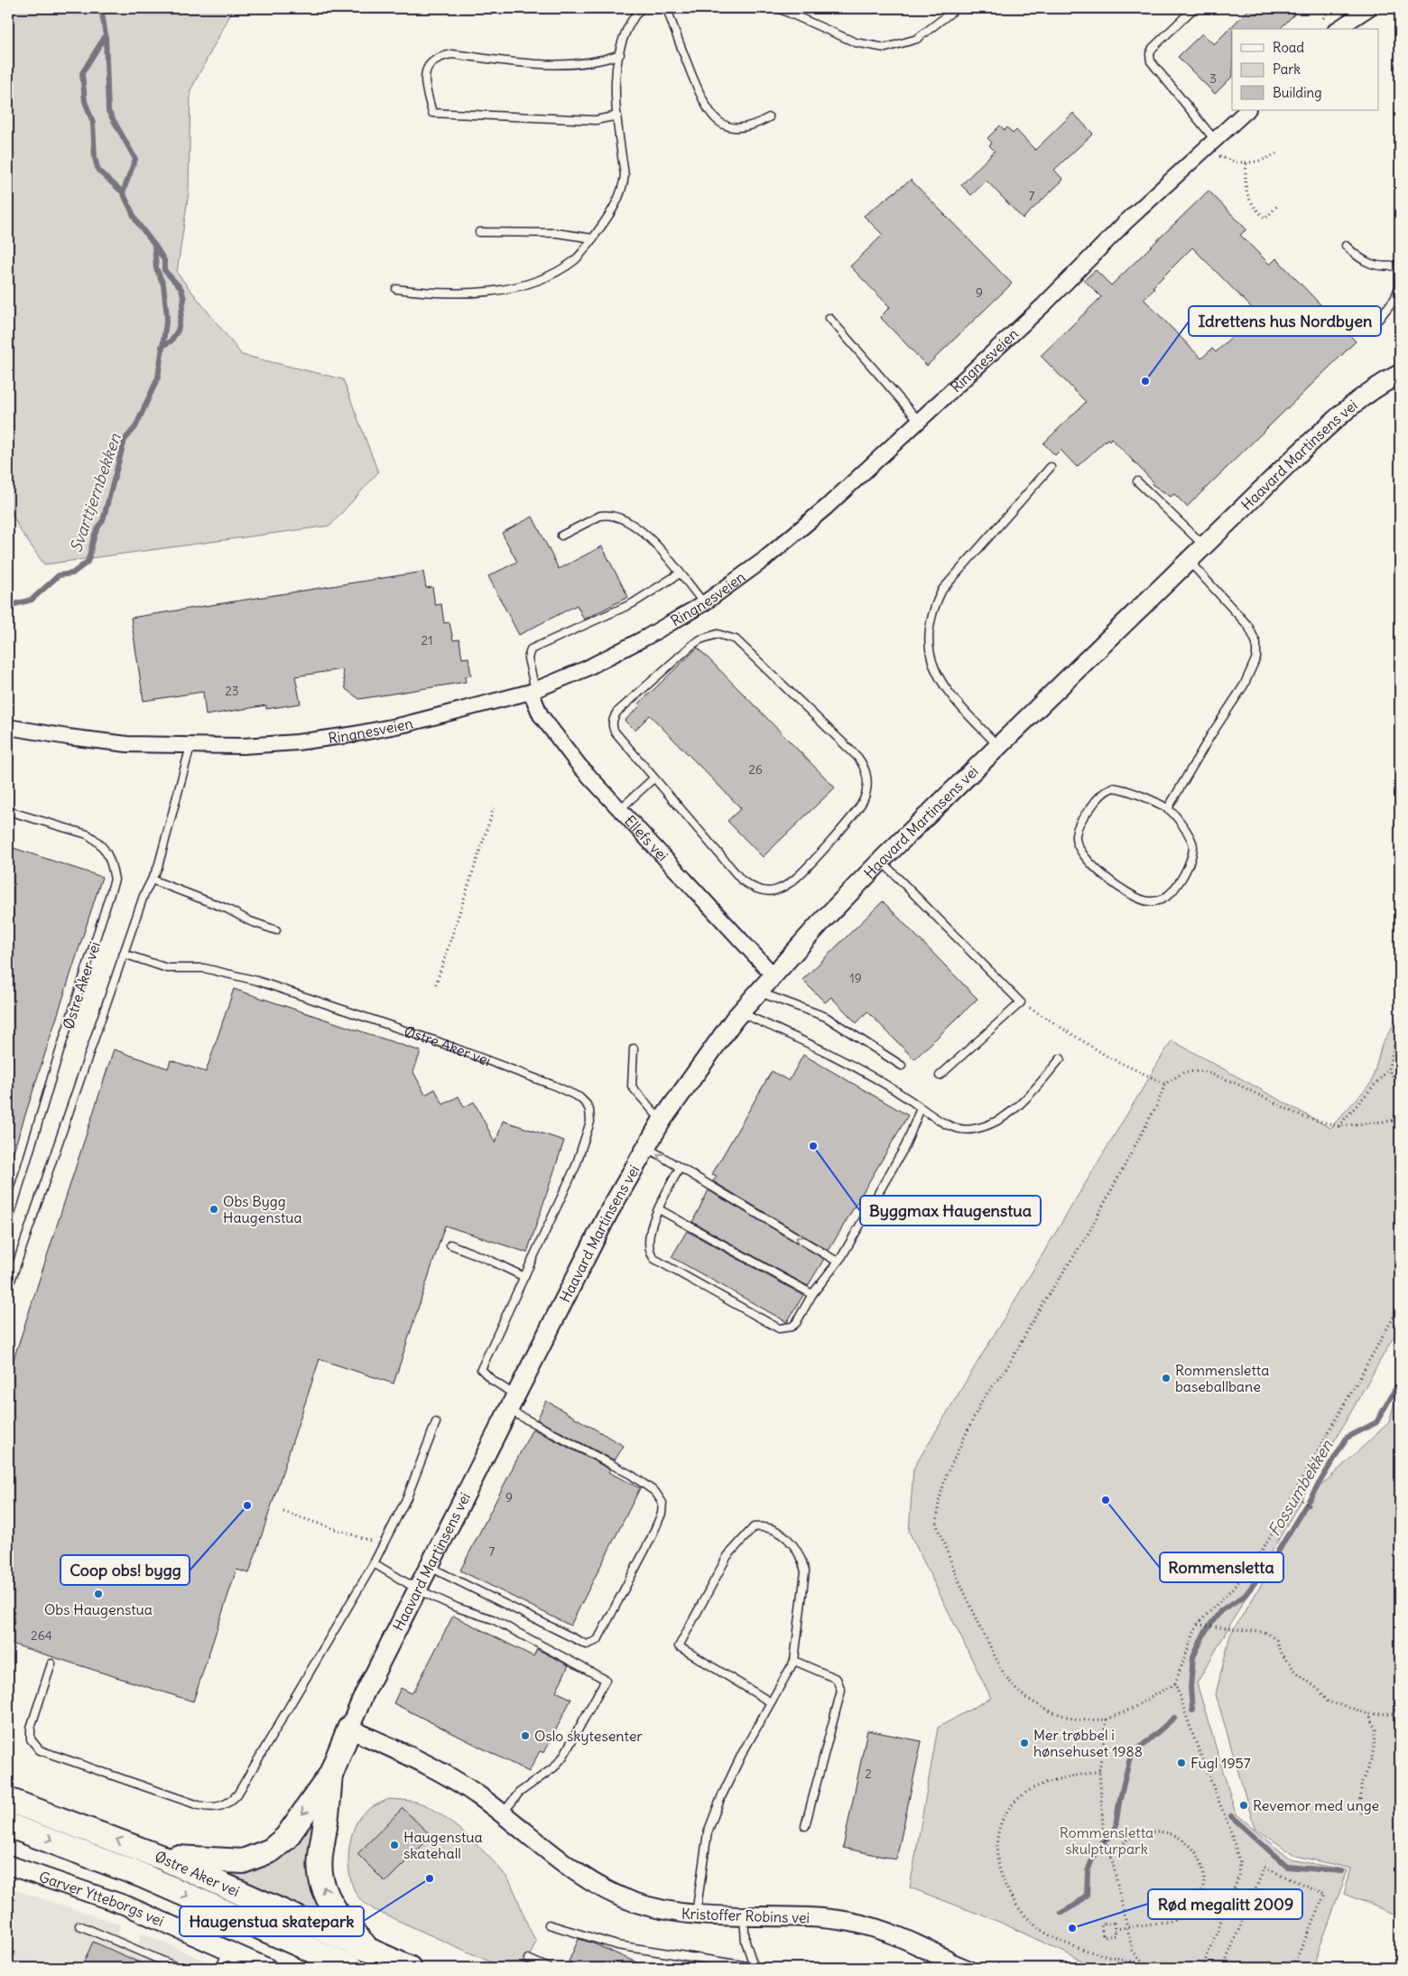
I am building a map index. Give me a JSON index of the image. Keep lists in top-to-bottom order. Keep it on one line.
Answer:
{"streets":{"highway":["Østre Aker vei"],"street":["Ringnesveien","Haavard Martinsens vei","Ellefs vei","Garver Ytteborgs vei","Kristoffer Robins vei"]},"crossings":[["Ringnesveien","Ellefs vei"],["Ringnesveien","Østre Aker vei"],["Haavard Martinsens vei","Ellefs vei"],["Haavard Martinsens vei","Østre Aker vei"],["Haavard Martinsens vei","Kristoffer Robins vei"]],"water":["Svarttjernbekken","Fossumbekken"],"parks":["Rommensletta skulpturpark"],"places":["Idrettens hus Nordbyen","Byggmax Haugenstua","Obs Bygg Haugenstua","Rommensletta baseballbane","Rommensletta","Coop obs! bygg","Obs Haugenstua","Oslo skytesenter","Mer trøbbel i hønsehuset 1988","Fugl 1957","Revemor med unge","Haugenstua skatehall","Haugenstua skatepark","Rød megalitt 2009"],"house_numbers":["3","7","9","21","23","26","19","9","7","264","2"],"legend":["Road","Park","Building"]}
